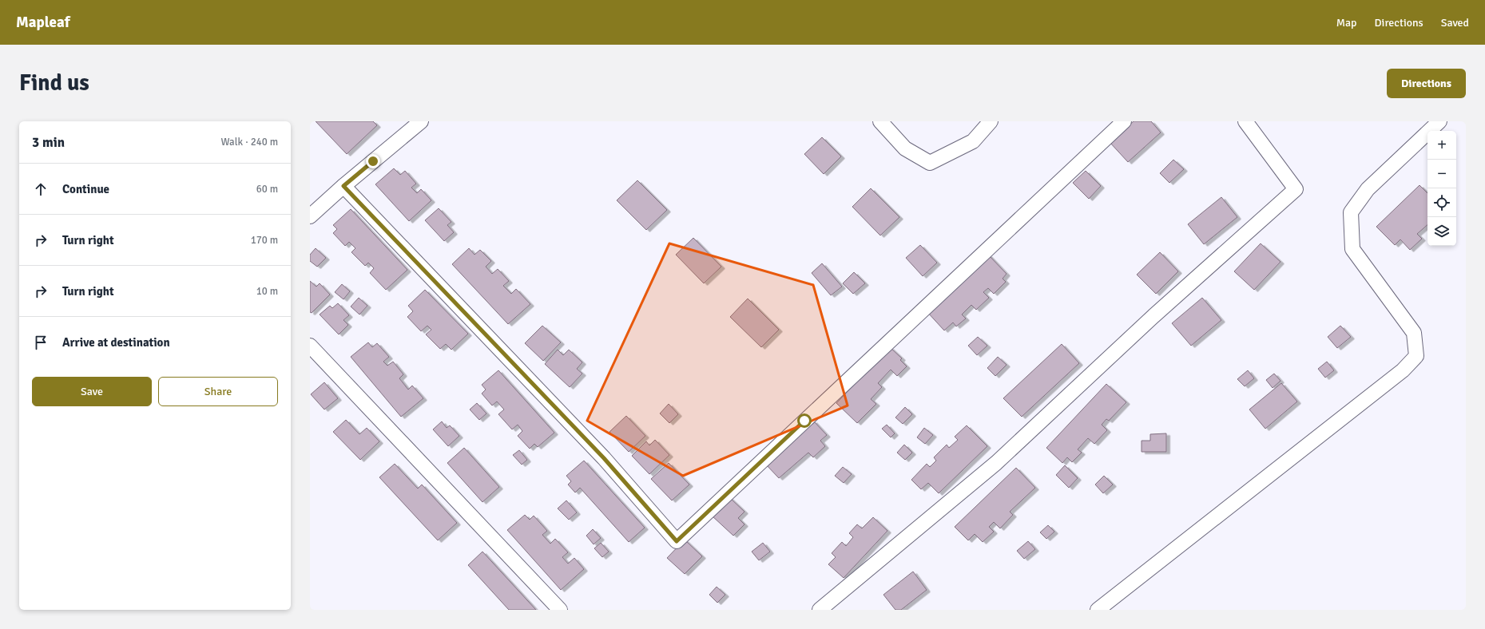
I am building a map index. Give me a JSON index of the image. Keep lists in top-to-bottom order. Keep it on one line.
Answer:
{"page":{"header":"Mapleaf","nav":["Map","Directions","Saved"],"buttons":["Directions",["Save","Share"]],"title":"Find us","heading":["3 min","Walk · 240 m"],"map_buttons":["+","−"],"list":[["Continue","60 m"],["Turn right","170 m"],["Turn right","10 m"],"Arrive at destination"]}}
